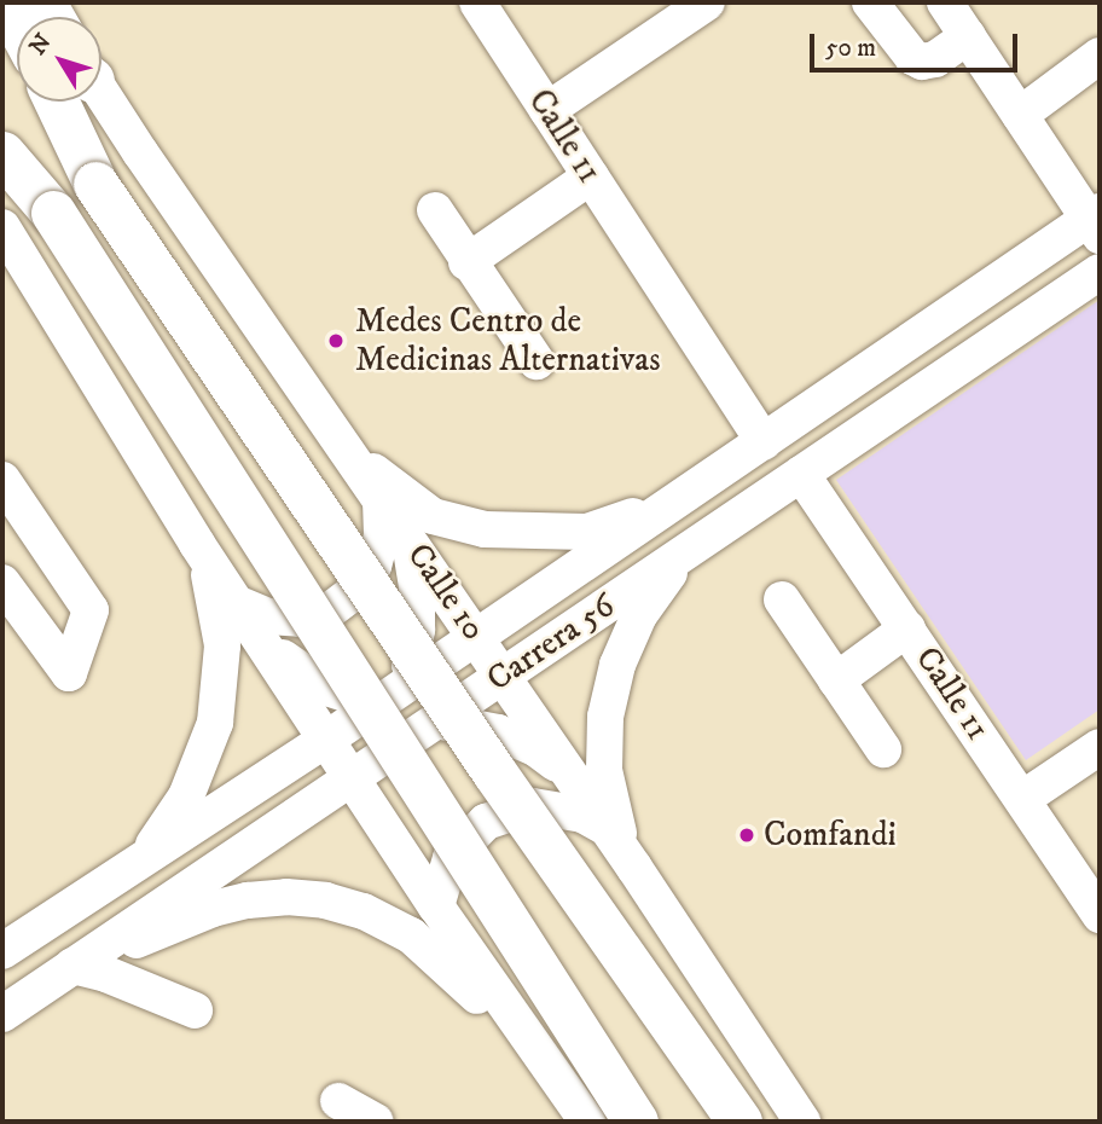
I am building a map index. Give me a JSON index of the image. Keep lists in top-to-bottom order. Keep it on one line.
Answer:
{"streets":{"main road":["Calle 10"],"street":["Calle 11","Carrera 56"]},"crossings":[["Calle 11","Carrera 56"],["Calle 10","Carrera 56"]],"places":["Medes Centro de Medicinas Alternativas","Comfandi"],"scale_bar":"50 m","north":"top left"}
